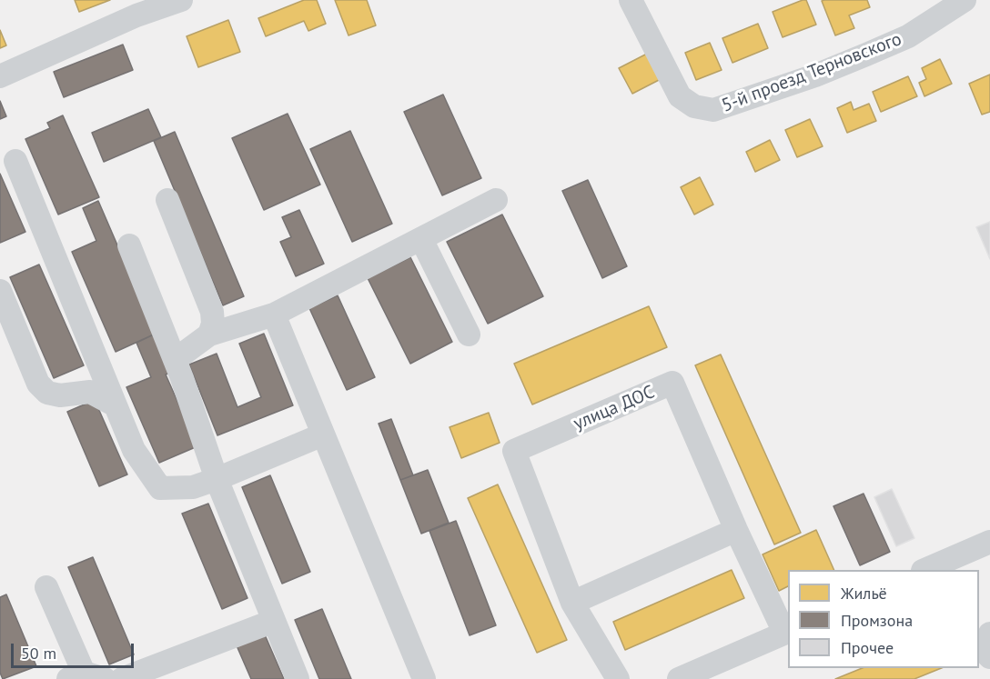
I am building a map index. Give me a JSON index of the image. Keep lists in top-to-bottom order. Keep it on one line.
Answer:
{"streets":{"street":["5-й проезд Терновского","улица ДОС"]},"legend":["Жильё","Промзона","Прочее"],"scale_bar":"50 m"}
